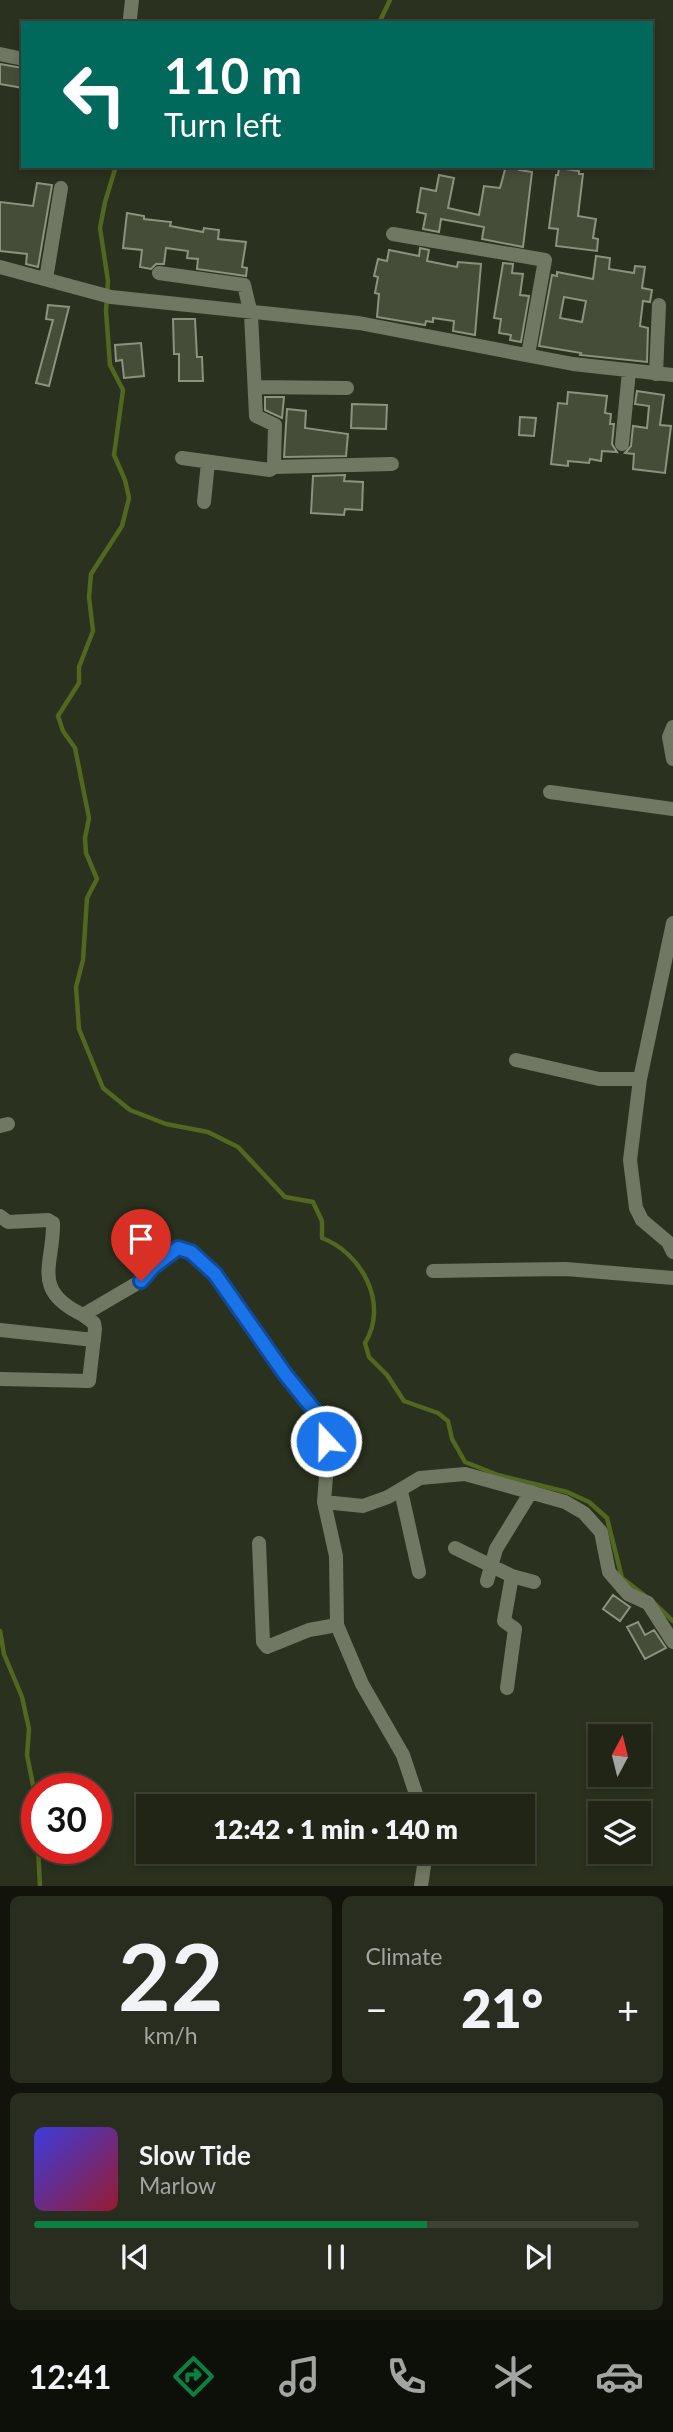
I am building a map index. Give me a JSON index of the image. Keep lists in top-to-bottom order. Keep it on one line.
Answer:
{"north":"top","page":{"turn":["110 m","Turn left"],"limit":"30","trip":"12:42 · 1 min · 140 m","tile":[["22","km/h"],"Climate"],"heat":["−","21°","+"],"song":["Slow Tide","Marlow"],"tabs":"12:41"}}
